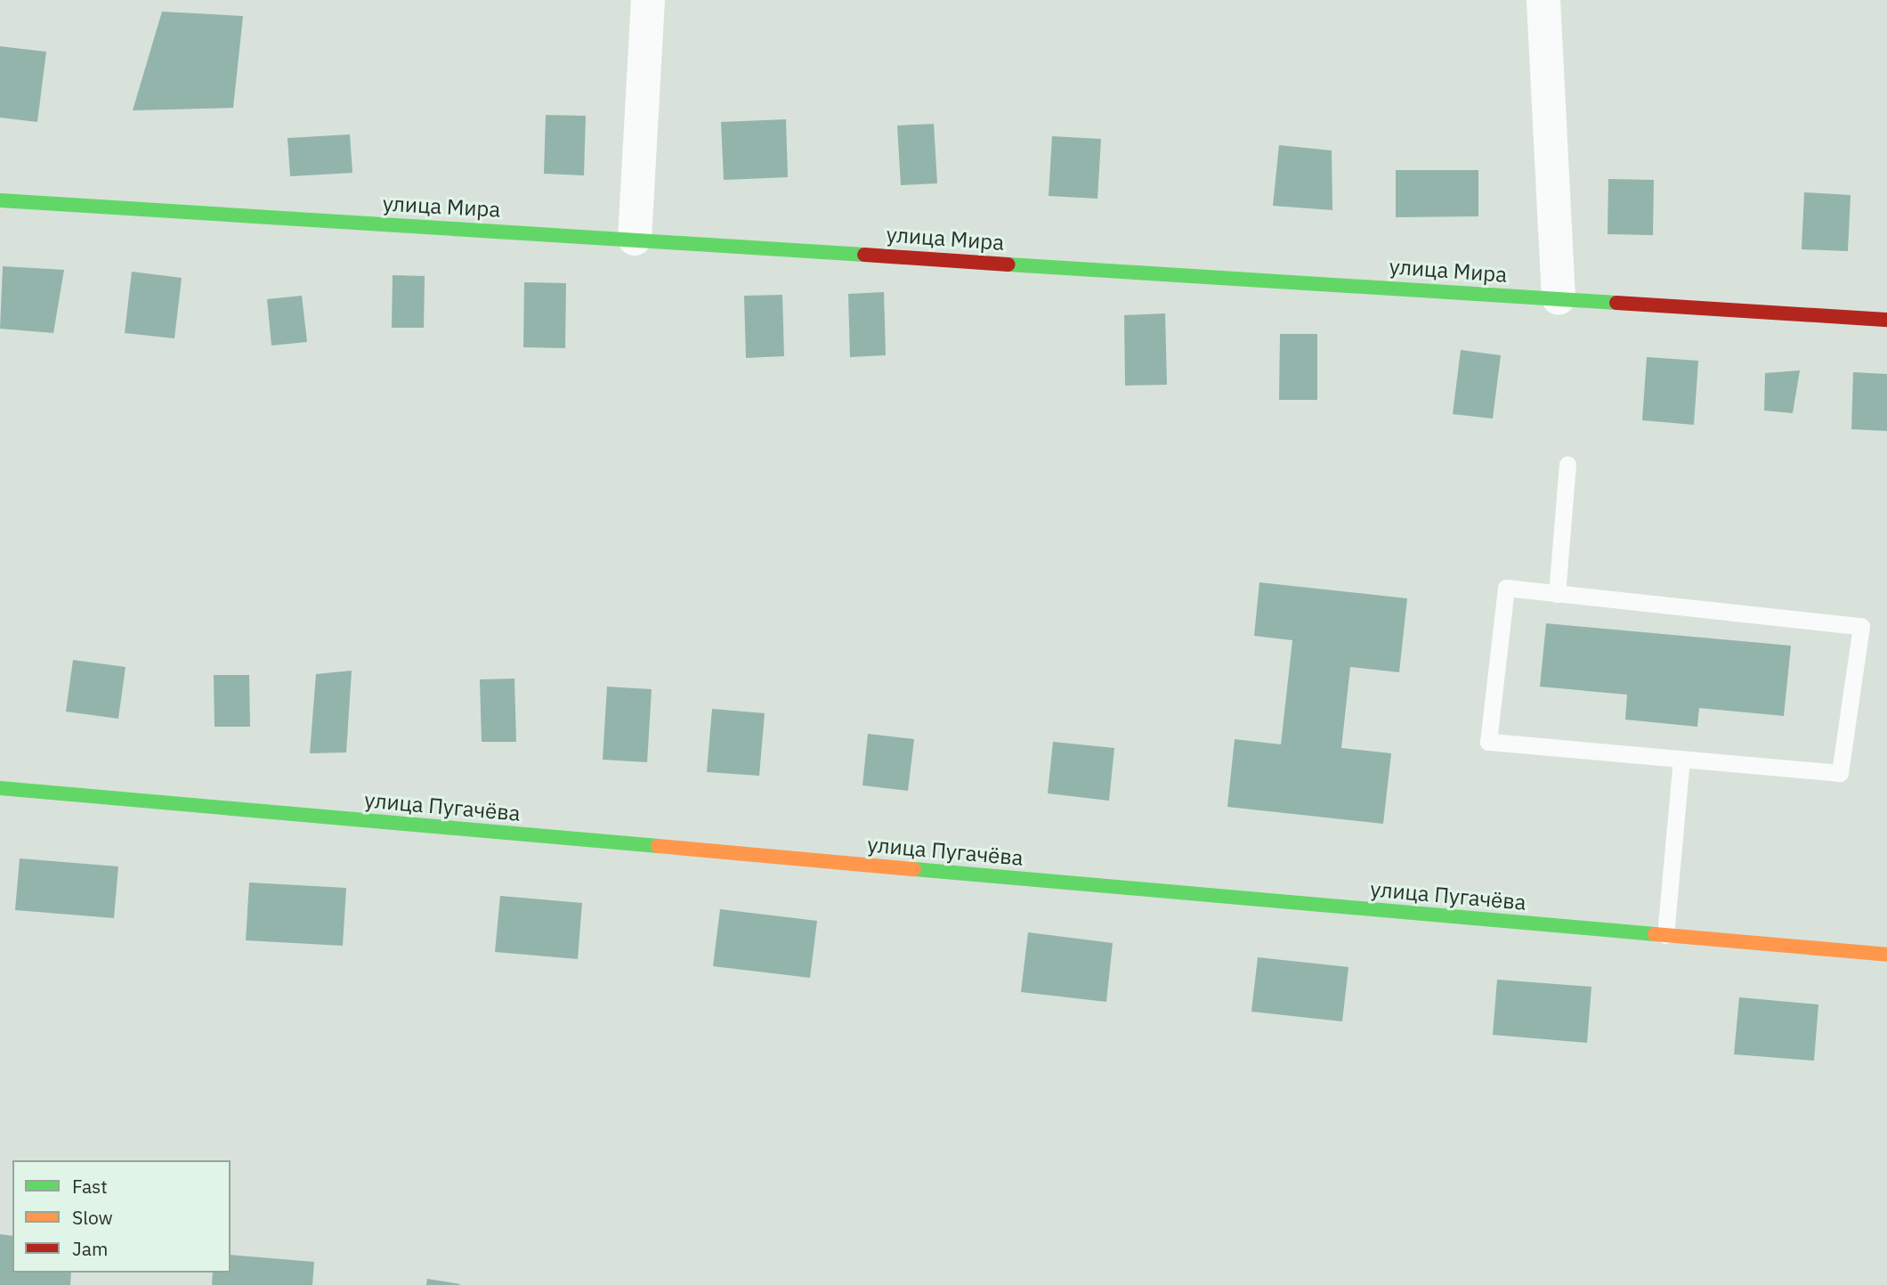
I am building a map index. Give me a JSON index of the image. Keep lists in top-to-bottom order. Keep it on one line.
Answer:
{"streets":{"street":["улица Мира","улица Пугачёва"]},"legend":["Fast","Slow","Jam"]}
